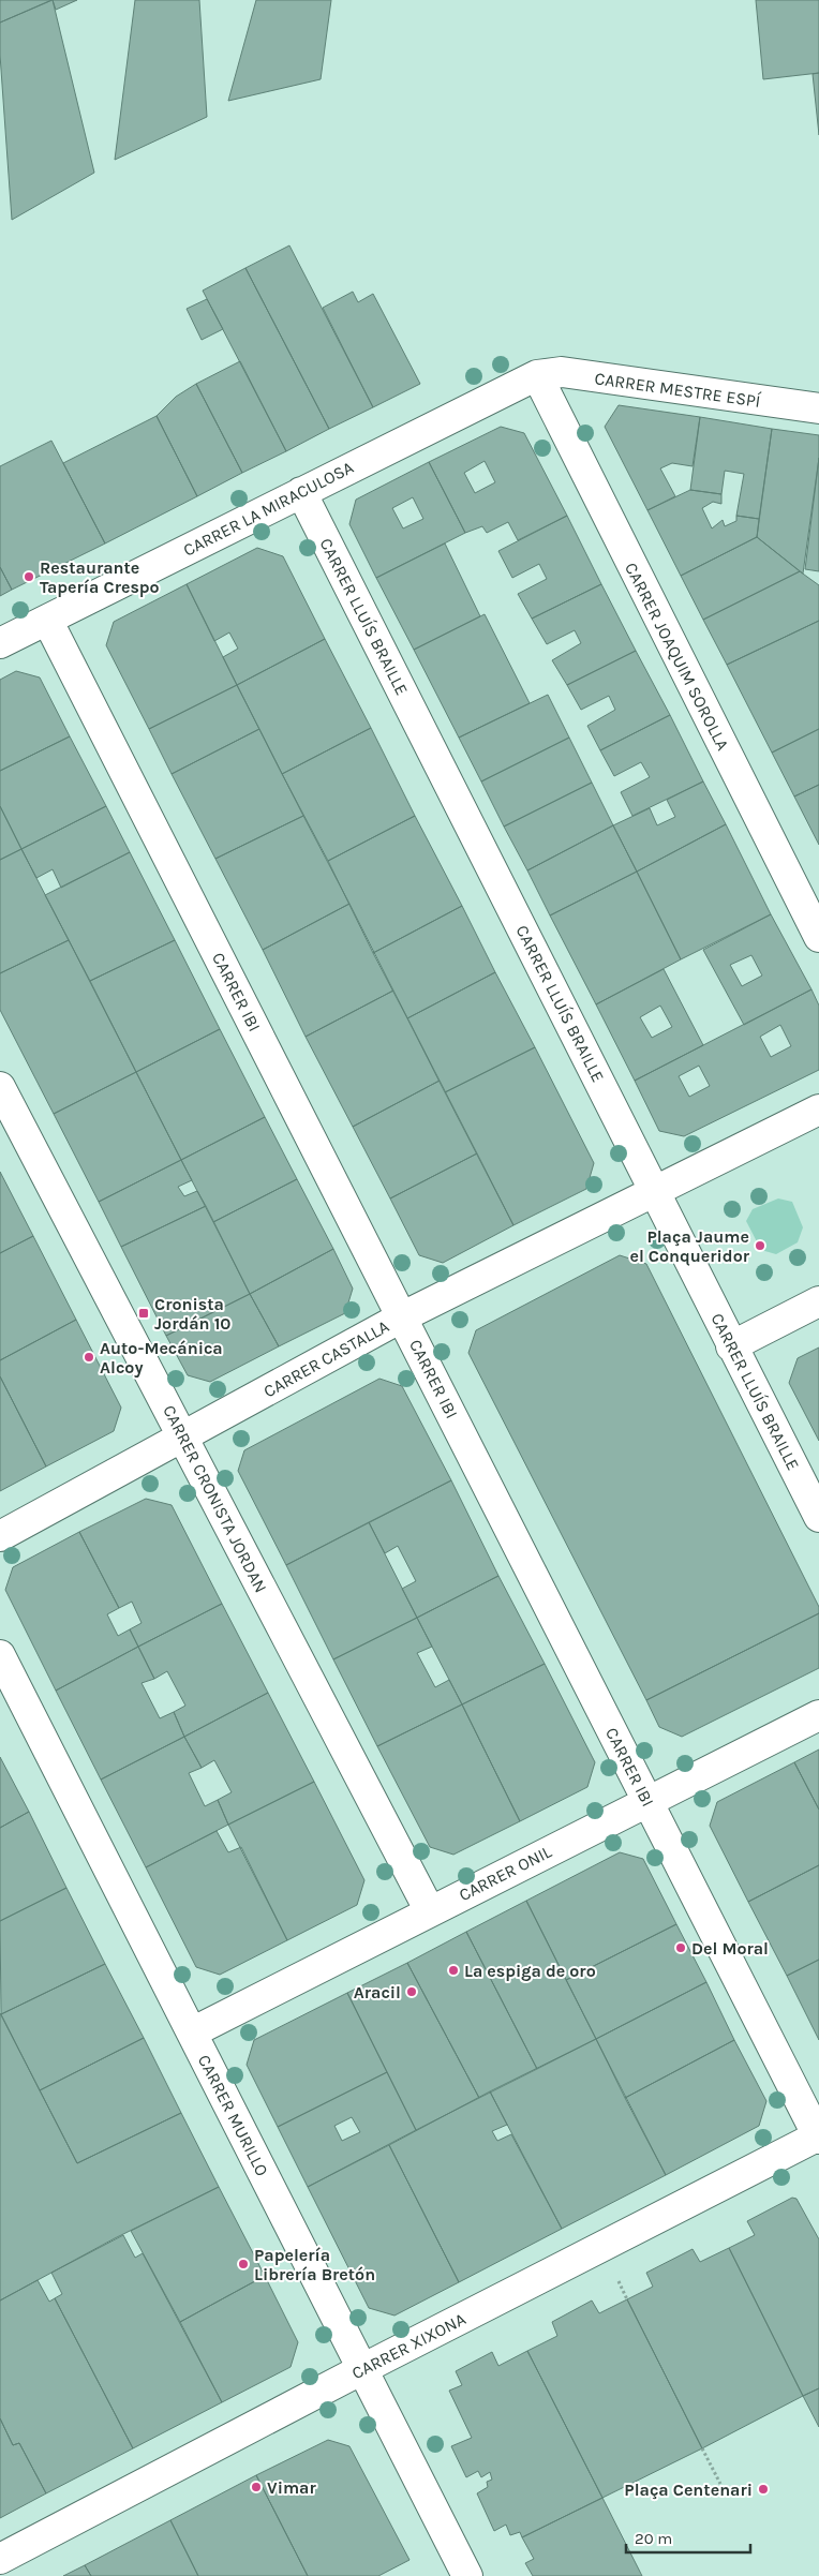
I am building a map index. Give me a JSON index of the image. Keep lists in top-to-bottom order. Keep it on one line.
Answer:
{"streets":{"street":["CARRER MESTRE ESPÍ","CARRER LA MIRACULOSA","CARRER LLUÍS BRAILLE","CARRER JOAQUIM SOROLLA","CARRER IBI","CARRER CASTALLA","CARRER CRONISTA JORDAN","CARRER ONIL","CARRER MURILLO","CARRER XIXONA"]},"crossings":[["CARRER MESTRE ESPÍ","CARRER LA MIRACULOSA"],["CARRER MESTRE ESPÍ","CARRER JOAQUIM SOROLLA"],["CARRER LA MIRACULOSA","CARRER LLUÍS BRAILLE"],["CARRER LA MIRACULOSA","CARRER JOAQUIM SOROLLA"],["CARRER LA MIRACULOSA","CARRER IBI"],["CARRER LLUÍS BRAILLE","CARRER CASTALLA"],["CARRER IBI","CARRER CASTALLA"],["CARRER IBI","CARRER ONIL"],["CARRER IBI","CARRER XIXONA"],["CARRER CASTALLA","CARRER CRONISTA JORDAN"],["CARRER CRONISTA JORDAN","CARRER ONIL"],["CARRER ONIL","CARRER MURILLO"],["CARRER MURILLO","CARRER XIXONA"]],"places":{"other":["Restaurante Tapería Crespo","Plaça Jaume el Conqueridor","Auto-Mecánica Alcoy","Del Moral","La espiga de oro","Aracil","Papelería Librería Bretón","Vimar","Plaça Centenari"],"transit":["Cronista Jordán 10"]},"scale_bar":"20 m"}
